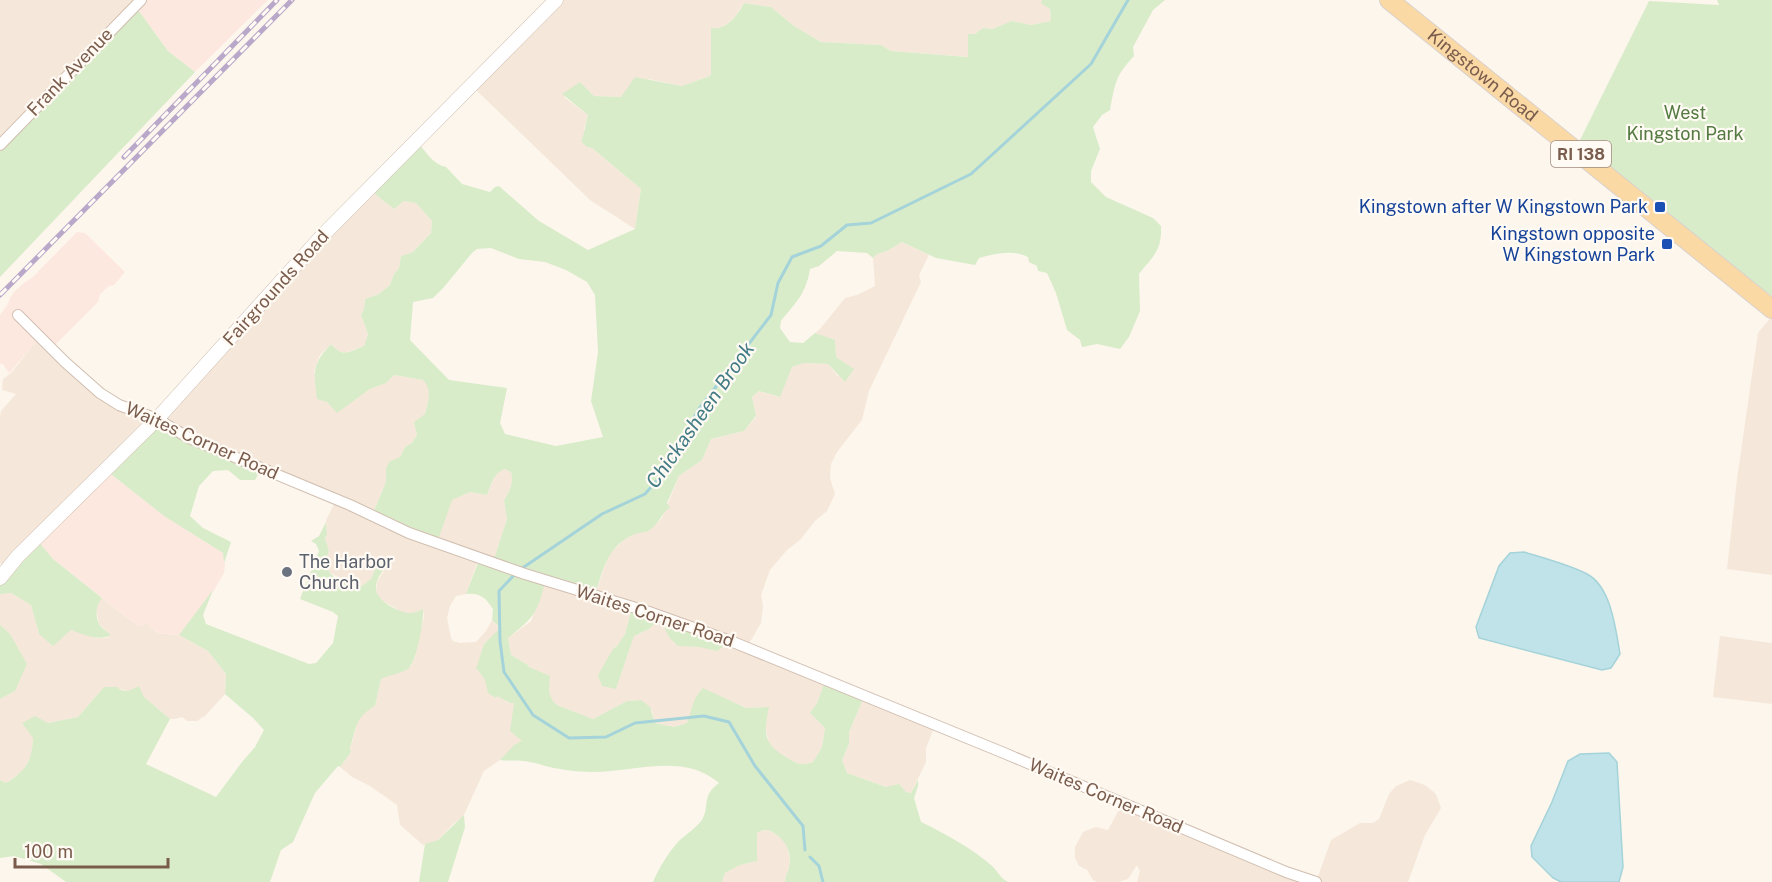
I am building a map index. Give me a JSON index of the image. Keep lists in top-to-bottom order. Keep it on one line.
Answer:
{"streets":{"main road":["Kingstown Road","RI 138"],"street":["Frank Avenue","Fairgrounds Road","Waites Corner Road"]},"crossings":[["Fairgrounds Road","Waites Corner Road"]],"water":["Chickasheen Brook"],"parks":["West Kingston Park"],"places":{"transit":["Kingstown after W Kingstown Park","Kingstown opposite W Kingstown Park"],"other":["The Harbor Church"]},"scale_bar":"100 m"}
